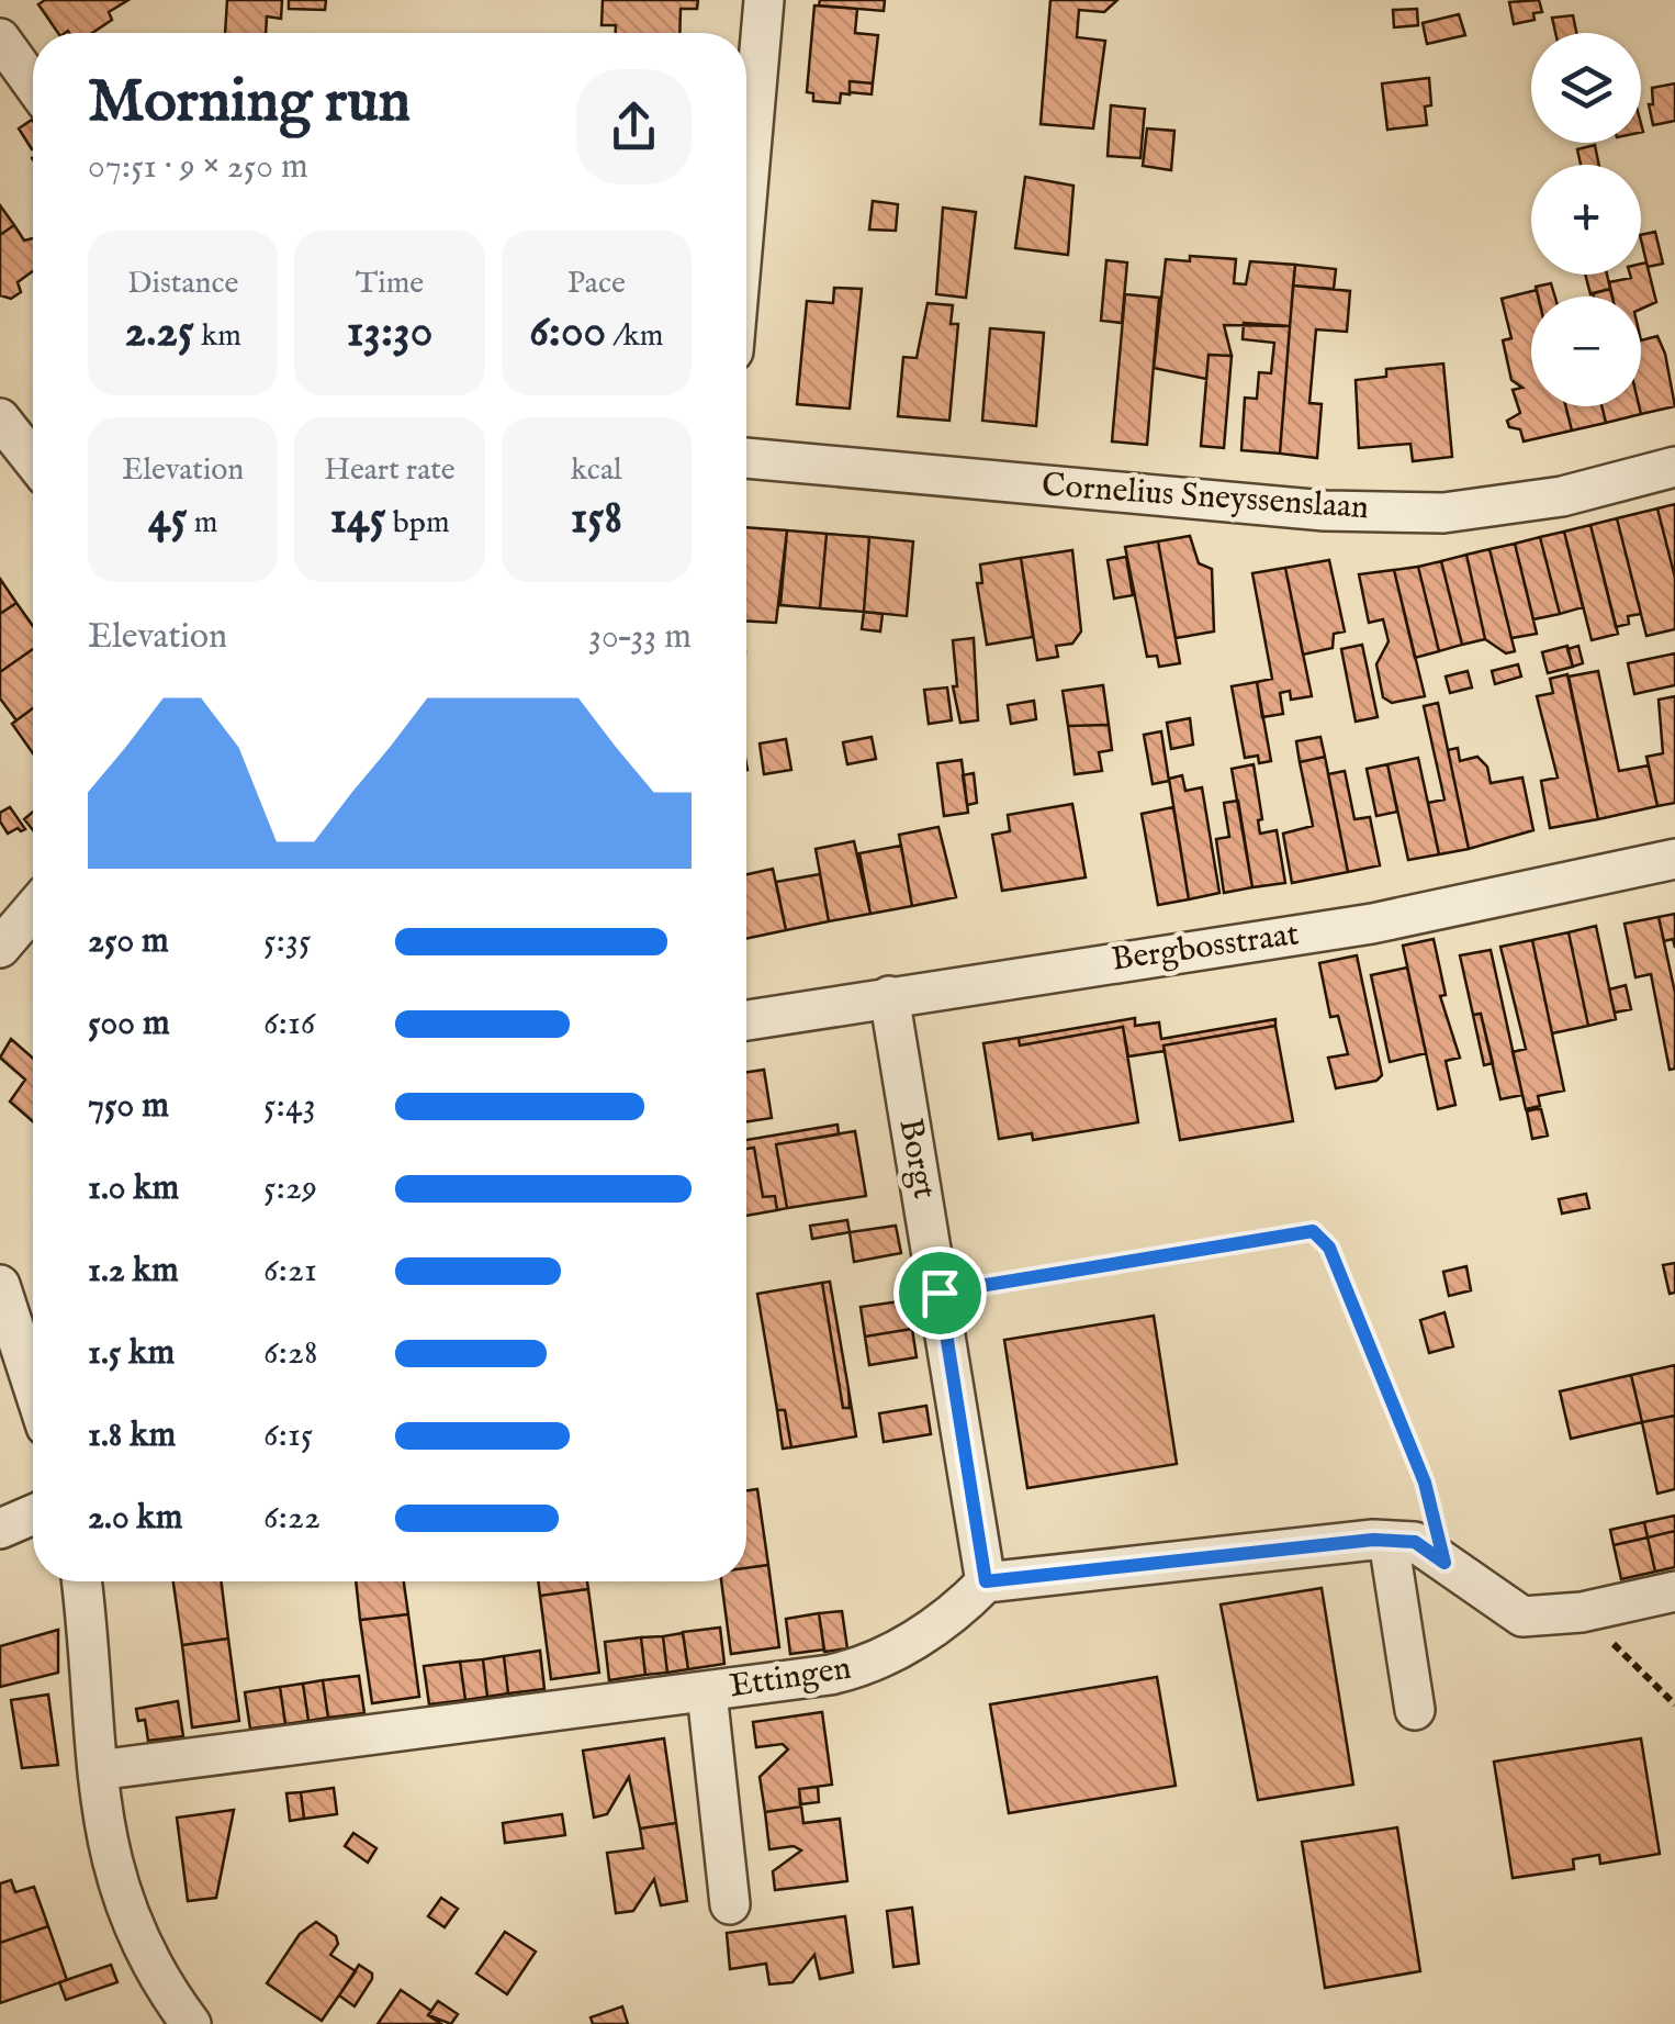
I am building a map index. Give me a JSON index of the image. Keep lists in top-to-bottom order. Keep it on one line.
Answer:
{"streets":{"street":["Cornelius Sneyssenslaan","Bergbosstraat","Borgt","Ettingen"]},"crossings":[["Bergbosstraat","Borgt"],["Borgt","Ettingen"]],"page":{"map_buttons":["+","−"],"heading":["Morning run","07:51 · 9 × 250 m"],"stats":[["Distance","2.25 km"],["Time","13:30"],["Pace","6:00 /km"],["Elevation","45 m"],["Heart rate","145 bpm"],["kcal","158"]],"chart":["Elevation","30–33 m"],"list":[{"name":"250 m","note":"5:35"},{"name":"500 m","note":"6:16"},{"name":"750 m","note":"5:43"},{"name":"1.0 km","note":"5:29"},{"name":"1.2 km","note":"6:21"},{"name":"1.5 km","note":"6:28"},{"name":"1.8 km","note":"6:15"},{"name":"2.0 km","note":"6:22"}]}}
